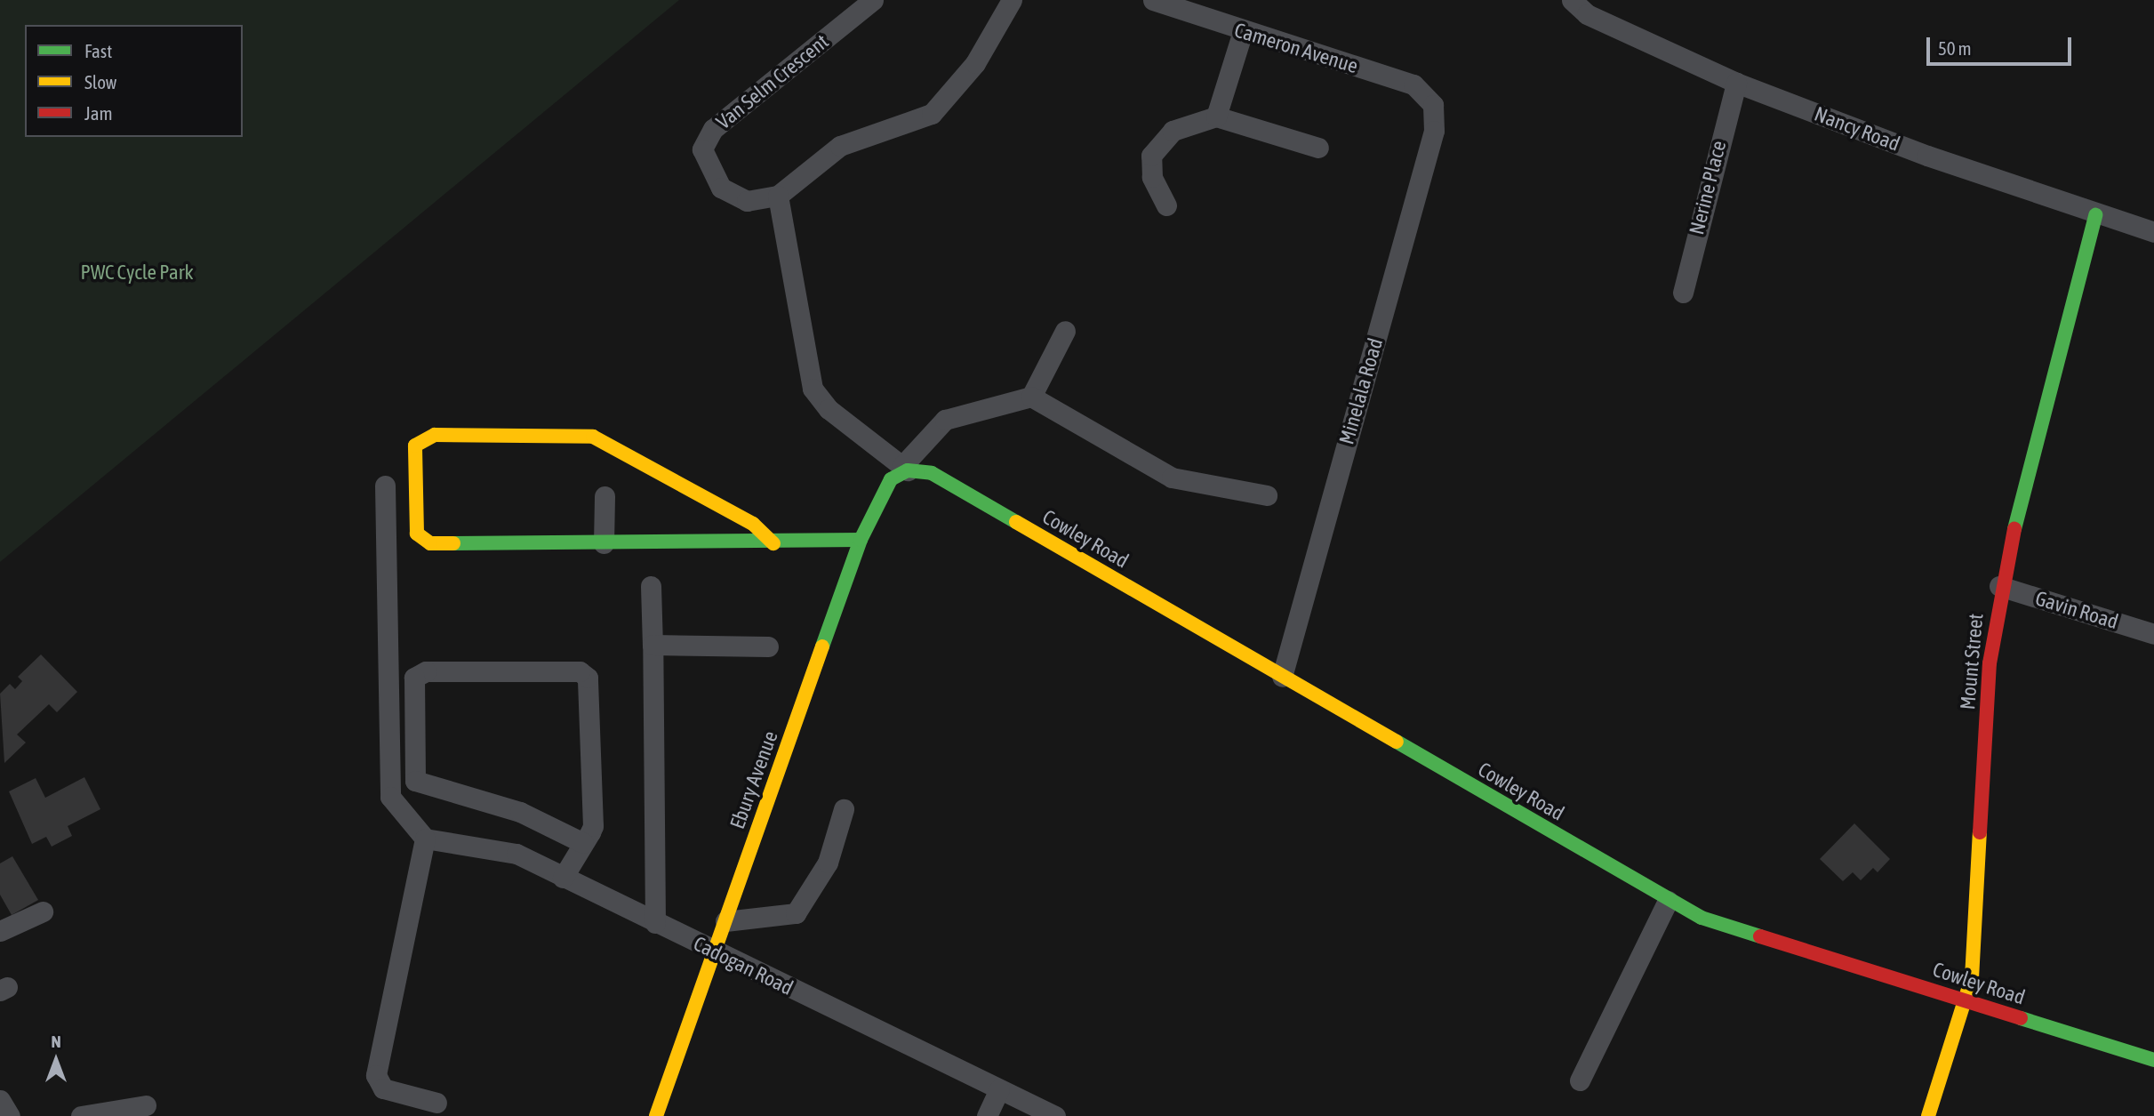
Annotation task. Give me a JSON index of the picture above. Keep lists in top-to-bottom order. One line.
{"streets":{"street":["Cameron Avenue","Van Selm Crescent","Nancy Road","Nerine Place","Minelala Road","Cowley Road","Gavin Road","Mount Street","Ebury Avenue","Cadogan Road"]},"crossings":[["Cameron Avenue","Minelala Road"],["Nancy Road","Nerine Place"],["Nancy Road","Mount Street"],["Minelala Road","Cowley Road"],["Cowley Road","Mount Street"],["Cowley Road","Ebury Avenue"],["Gavin Road","Mount Street"],["Ebury Avenue","Cadogan Road"]],"parks":["PWC Cycle Park"],"legend":["Fast","Slow","Jam"],"scale_bar":"50 m","north":"top"}
